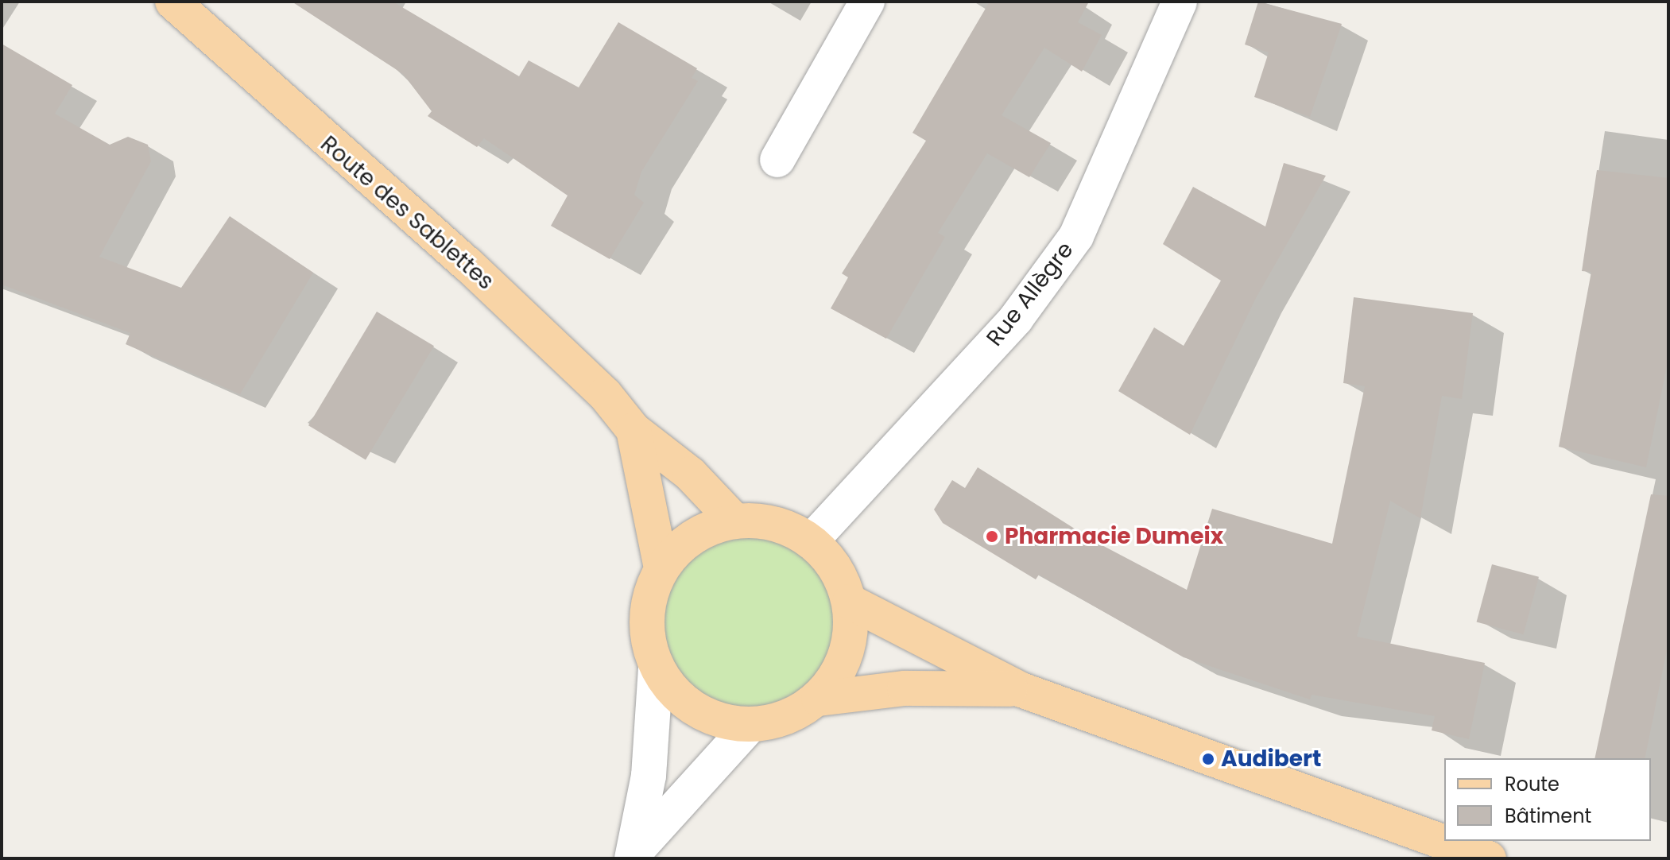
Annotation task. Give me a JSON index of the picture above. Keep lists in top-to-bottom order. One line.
{"streets":{"main road":["Route des Sablettes"],"street":["Rue Allègre"]},"crossings":[["Route des Sablettes","Rue Allègre"]],"places":["Pharmacie Dumeix","Audibert"],"legend":["Route","Bâtiment"]}
